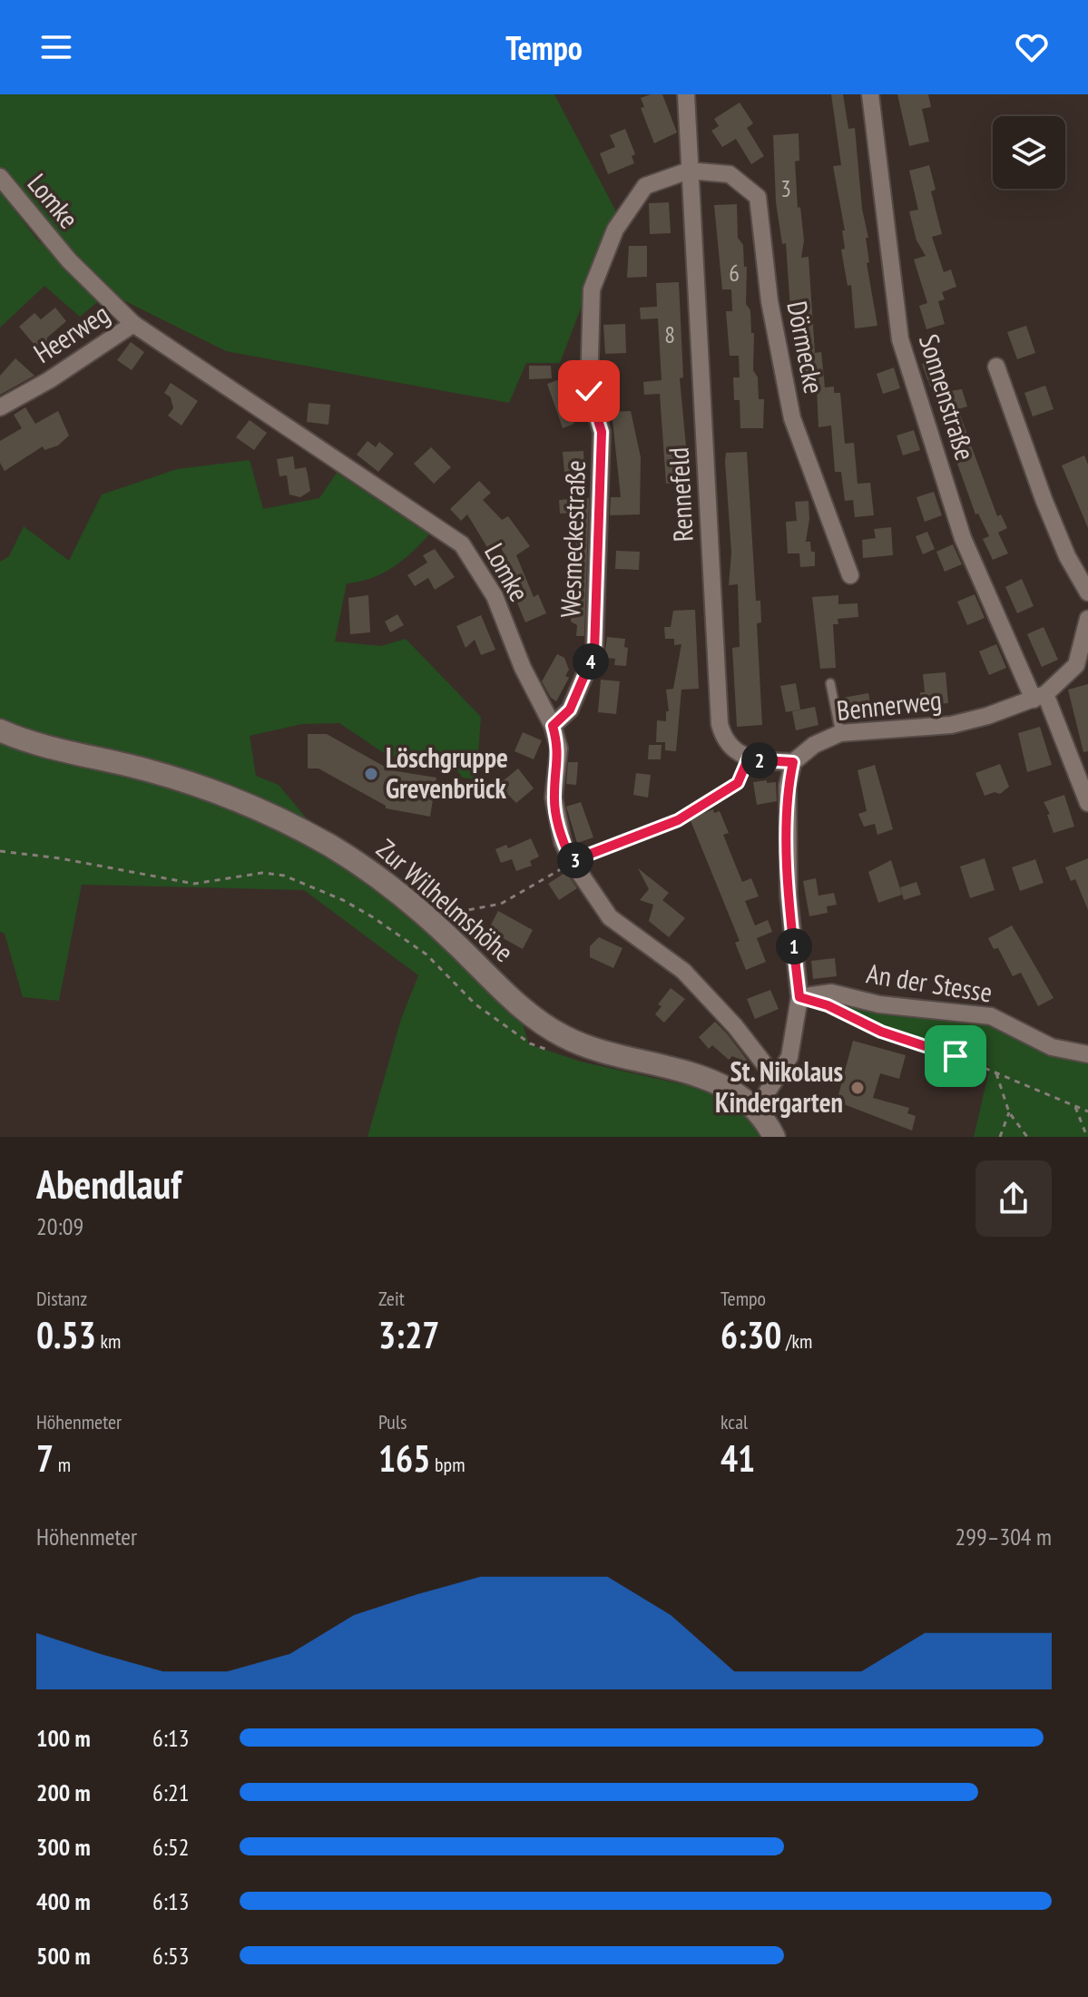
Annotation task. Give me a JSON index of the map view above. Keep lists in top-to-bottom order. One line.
{"streets":{"street":["Lomke","Heerweg","Dörmecke","Sonnenstraße","Rennefeld","Wesmeckestraße","Bennerweg","Zur Wilhelmshöhe","An der Stesse"]},"crossings":[["Lomke","Heerweg"],["Lomke","Wesmeckestraße"],["Dörmecke","Rennefeld"],["Dörmecke","Wesmeckestraße"],["Sonnenstraße","Bennerweg"],["Rennefeld","Wesmeckestraße"]],"places":["Löschgruppe Grevenbrück","St. Nikolaus Kindergarten"],"house_numbers":["3","6","8"],"page":{"header":"Tempo","pins":["4","2","3","1"],"heading":["Abendlauf","20:09"],"stats":[["Distanz","0.53 km"],["Zeit","3:27"],["Tempo","6:30 /km"],["Höhenmeter","7 m"],["Puls","165 bpm"],["kcal","41"]],"chart":["Höhenmeter","299–304 m"],"list":[{"name":"100 m","note":"6:13"},{"name":"200 m","note":"6:21"},{"name":"300 m","note":"6:52"},{"name":"400 m","note":"6:13"},{"name":"500 m","note":"6:53"}]}}
